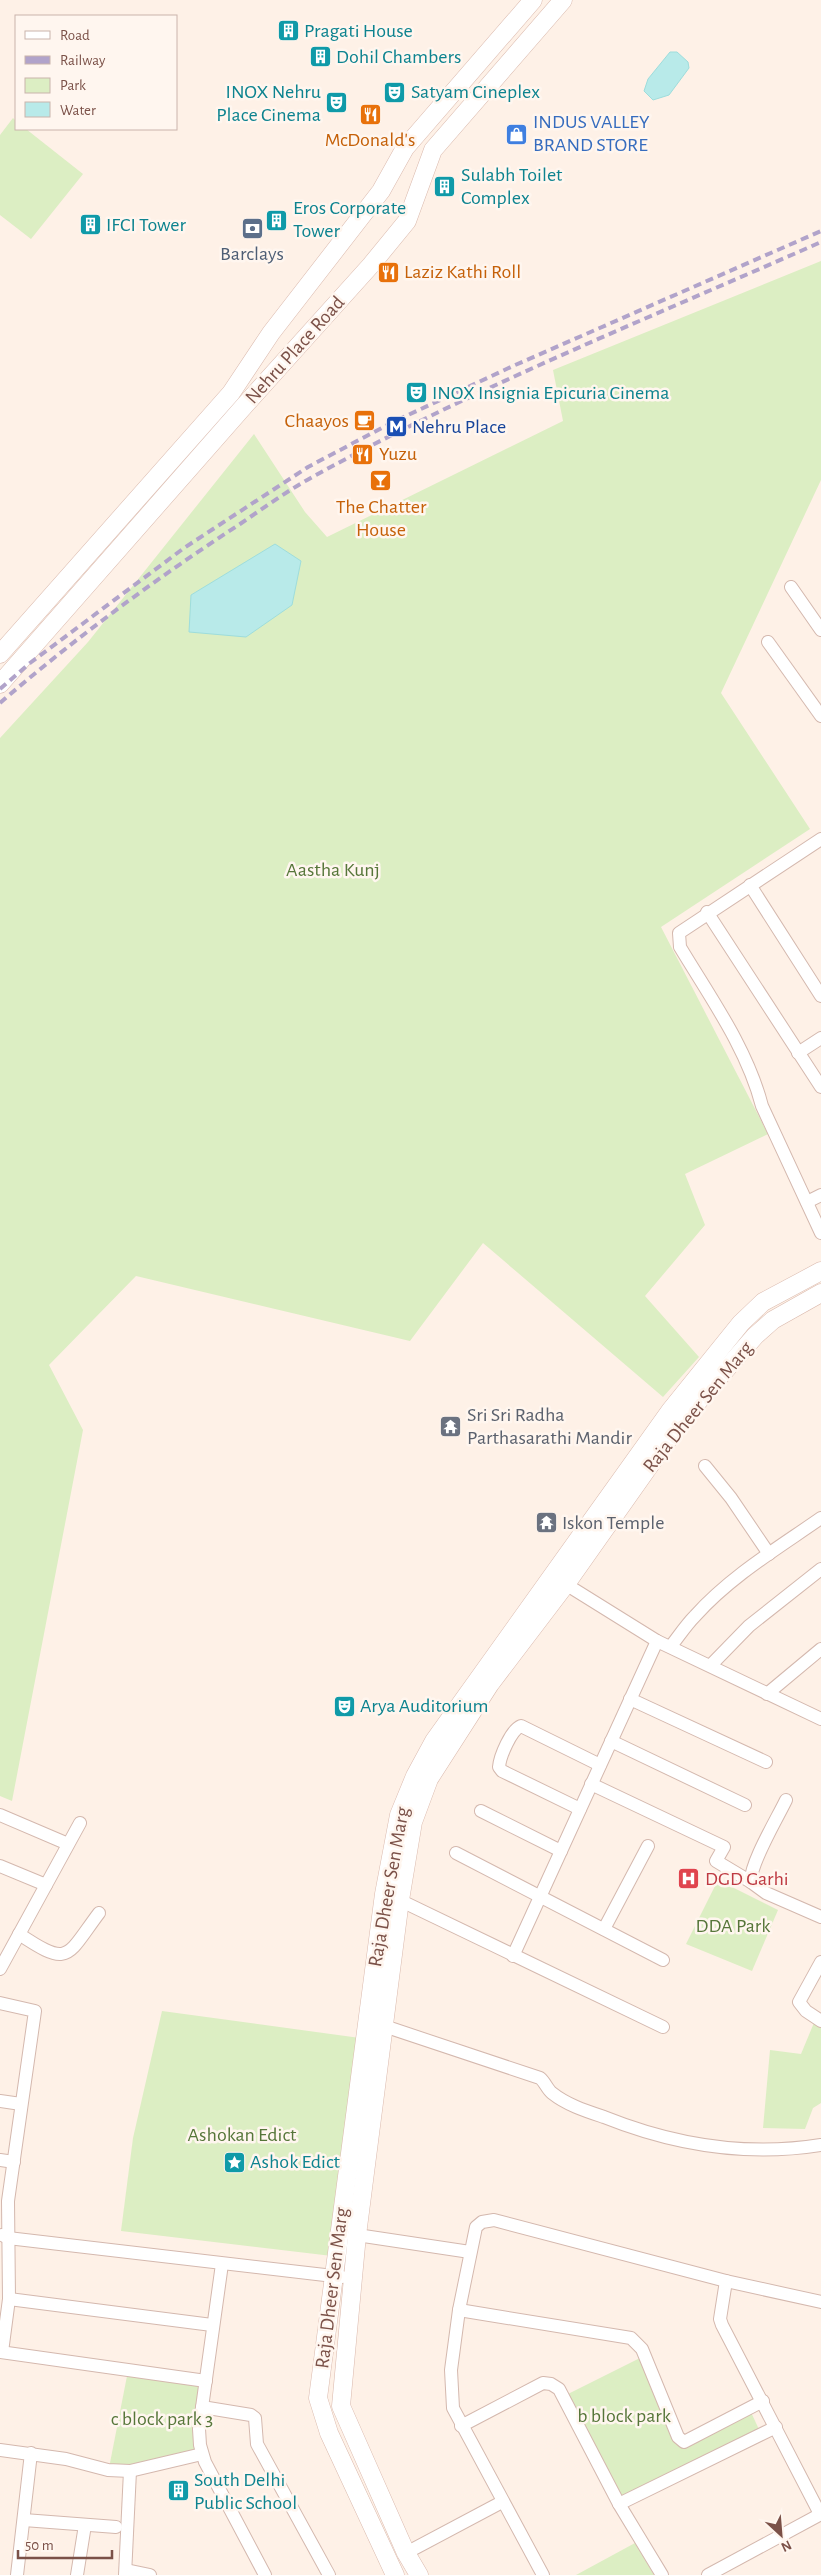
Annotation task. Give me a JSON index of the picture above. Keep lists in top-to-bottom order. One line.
{"streets":{"street":["Nehru Place Road","Raja Dheer Sen Marg"]},"parks":["Aastha Kunj","DDA Park","Ashokan Edict","b block park","c block park 3"],"places":{"building":["Pragati House","Dohil Chambers","Sulabh Toilet Complex","Eros Corporate Tower","IFCI Tower","South Delhi Public School"],"theatre":["Satyam Cineplex","INOX Nehru Place Cinema","INOX Insignia Epicuria Cinema","Arya Auditorium"],"restaurant":["McDonald's","Laziz Kathi Roll","Yuzu"],"shop":["INDUS VALLEY BRAND STORE"],"bank":["Barclays"],"cafe":["Chaayos"],"metro station":["Nehru Place"],"bar":["The Chatter House"],"temple":["Sri Sri Radha Parthasarathi Mandir","Iskon Temple"],"hospital":["DGD Garhi"],"place":["Ashok Edict"]},"legend":["Road","Railway","Park","Water"],"scale_bar":"50 m","north":"bottom right"}
